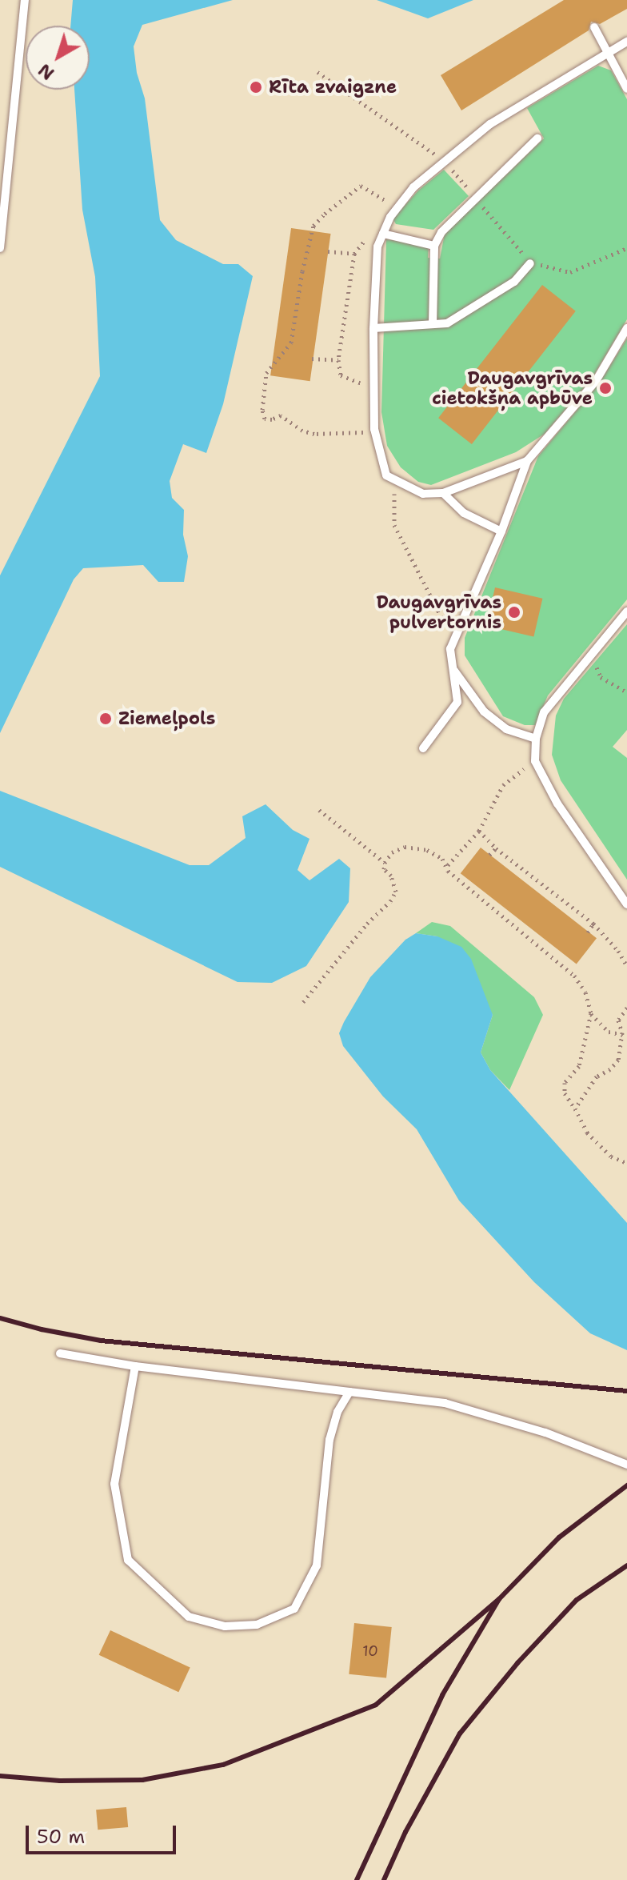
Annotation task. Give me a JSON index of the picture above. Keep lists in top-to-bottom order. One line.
{"places":["Rīta zvaigzne","Daugavgrīvas cietokšņa apbūve","Daugavgrīvas pulvertornis","Ziemeļpols"],"house_numbers":["10"],"scale_bar":"50 m","north":"bottom left"}
